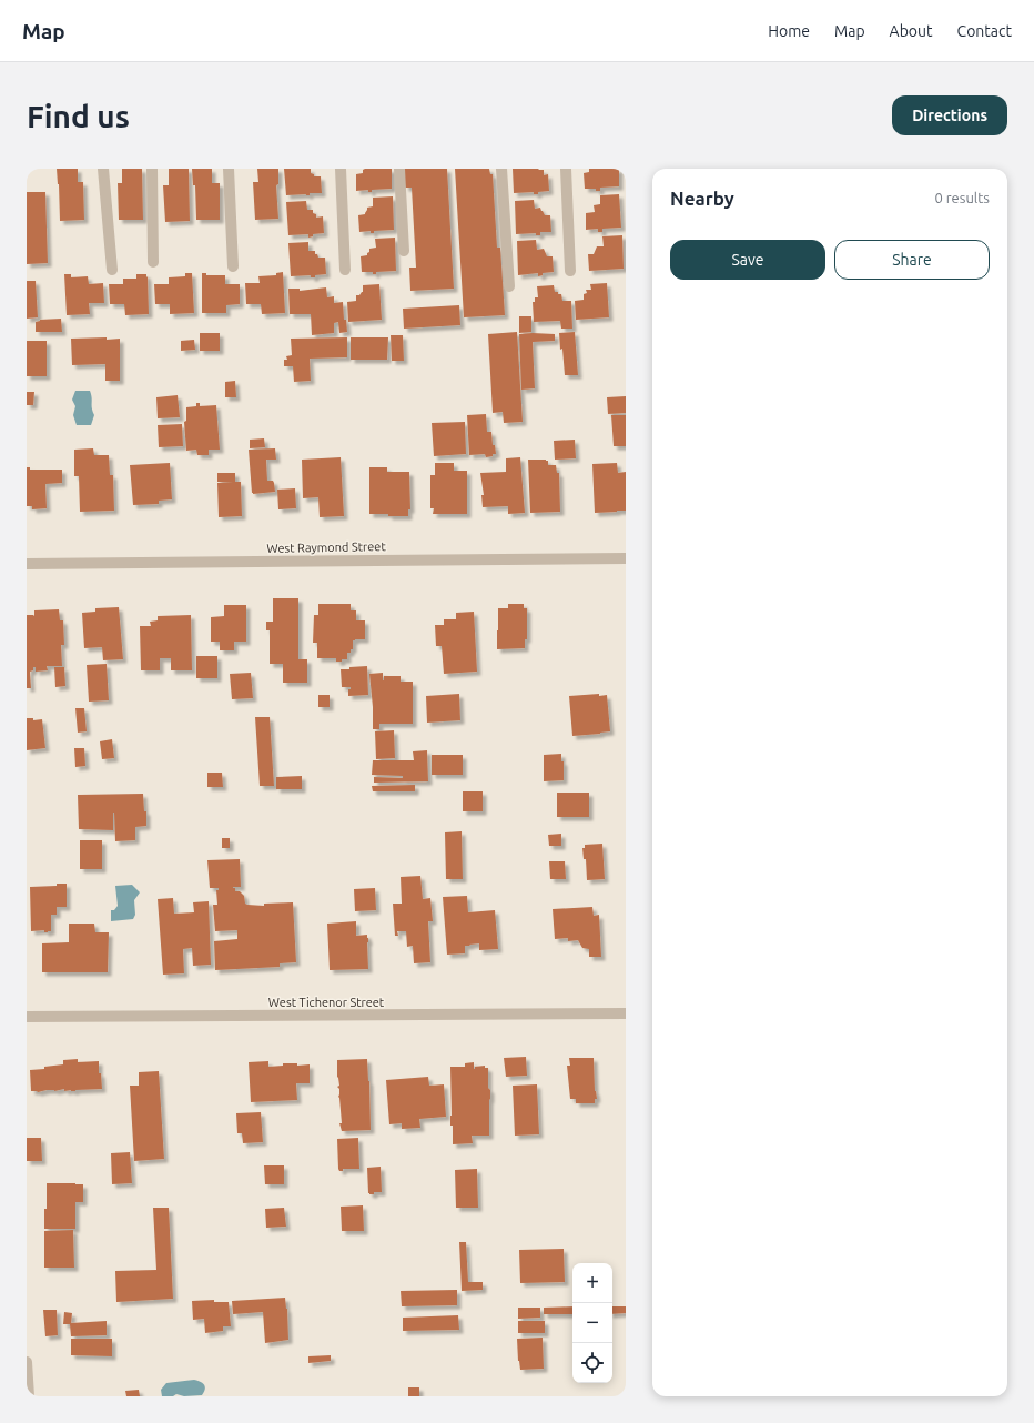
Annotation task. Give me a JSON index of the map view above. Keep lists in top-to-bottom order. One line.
{"streets":{"street":["West Raymond Street","West Tichenor Street"]},"page":{"header":"Map","nav":["Home","Map","About","Contact"],"buttons":["Directions",["Save","Share"]],"title":"Find us","heading":["Nearby","0 results"],"map_buttons":["+","−"]}}
